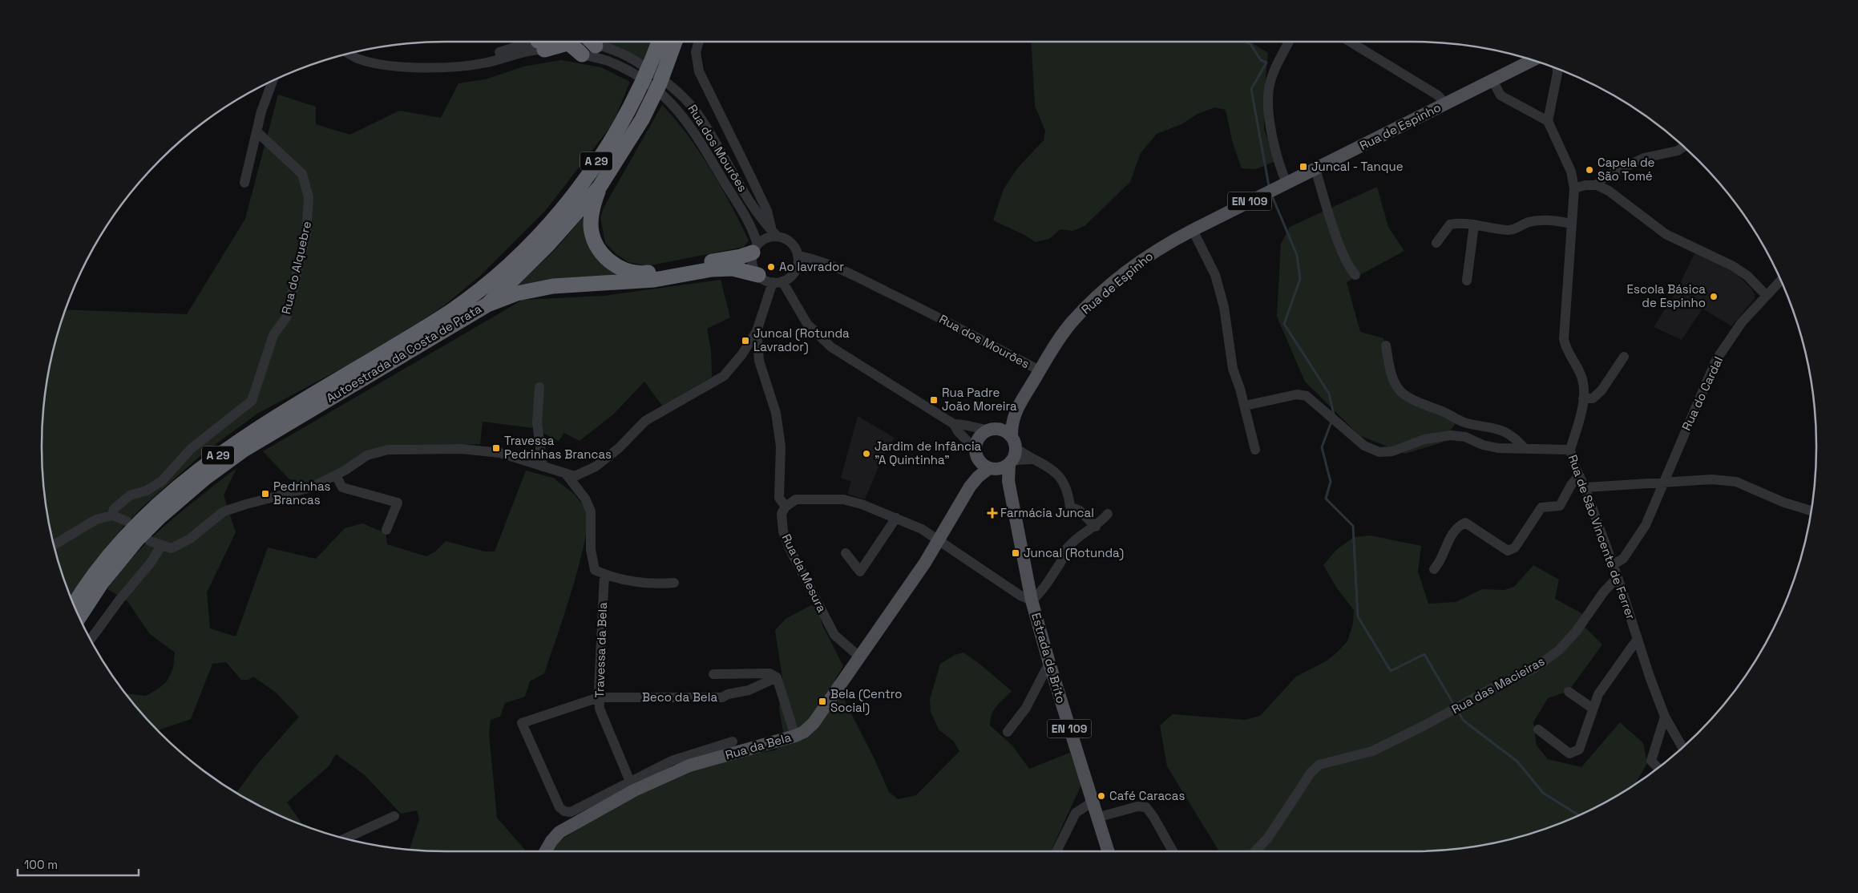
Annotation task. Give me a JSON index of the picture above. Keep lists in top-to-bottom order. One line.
{"streets":{"highway":["A 29","Autoestrada da Costa de Prata"],"main road":["Rua de Espinho","EN 109","Estrada de Brito","Rua da Bela"],"street":["Rua dos Mourões","Rua do Alquebre","Rua do Cardal","Rua de São Vincente de Ferrer","Rua da Mesura","Travessa da Bela","Rua das Macieiras","Beco da Bela"]},"crossings":[["Rua de Espinho","Rua dos Mourões"],["Rua de Espinho","EN 109"],["Rua de Espinho","Estrada de Brito"],["Rua de Espinho","Rua da Bela"],["EN 109","Estrada de Brito"],["EN 109","Rua da Bela"],["Rua do Cardal","Rua de São Vincente de Ferrer"],["Rua de São Vincente de Ferrer","Rua das Macieiras"],["Rua da Mesura","Rua da Bela"],["Travessa da Bela","Beco da Bela"],["Travessa da Bela","Rua da Bela"],["Estrada de Brito","Rua da Bela"],["Beco da Bela","Rua da Bela"]],"places":{"transit":["Juncal - Tanque","Juncal (Rotunda Lavrador)","Rua Padre João Moreira","Travessa Pedrinhas Brancas","Pedrinhas Brancas","Juncal (Rotunda)","Bela (Centro Social)"],"other":["Capela de São Tomé","Ao lavrador","Escola Básica de Espinho","Jardim de Infância \"A Quintinha\"","Café Caracas"],"health":["Farmácia Juncal"]},"scale_bar":"100 m"}
